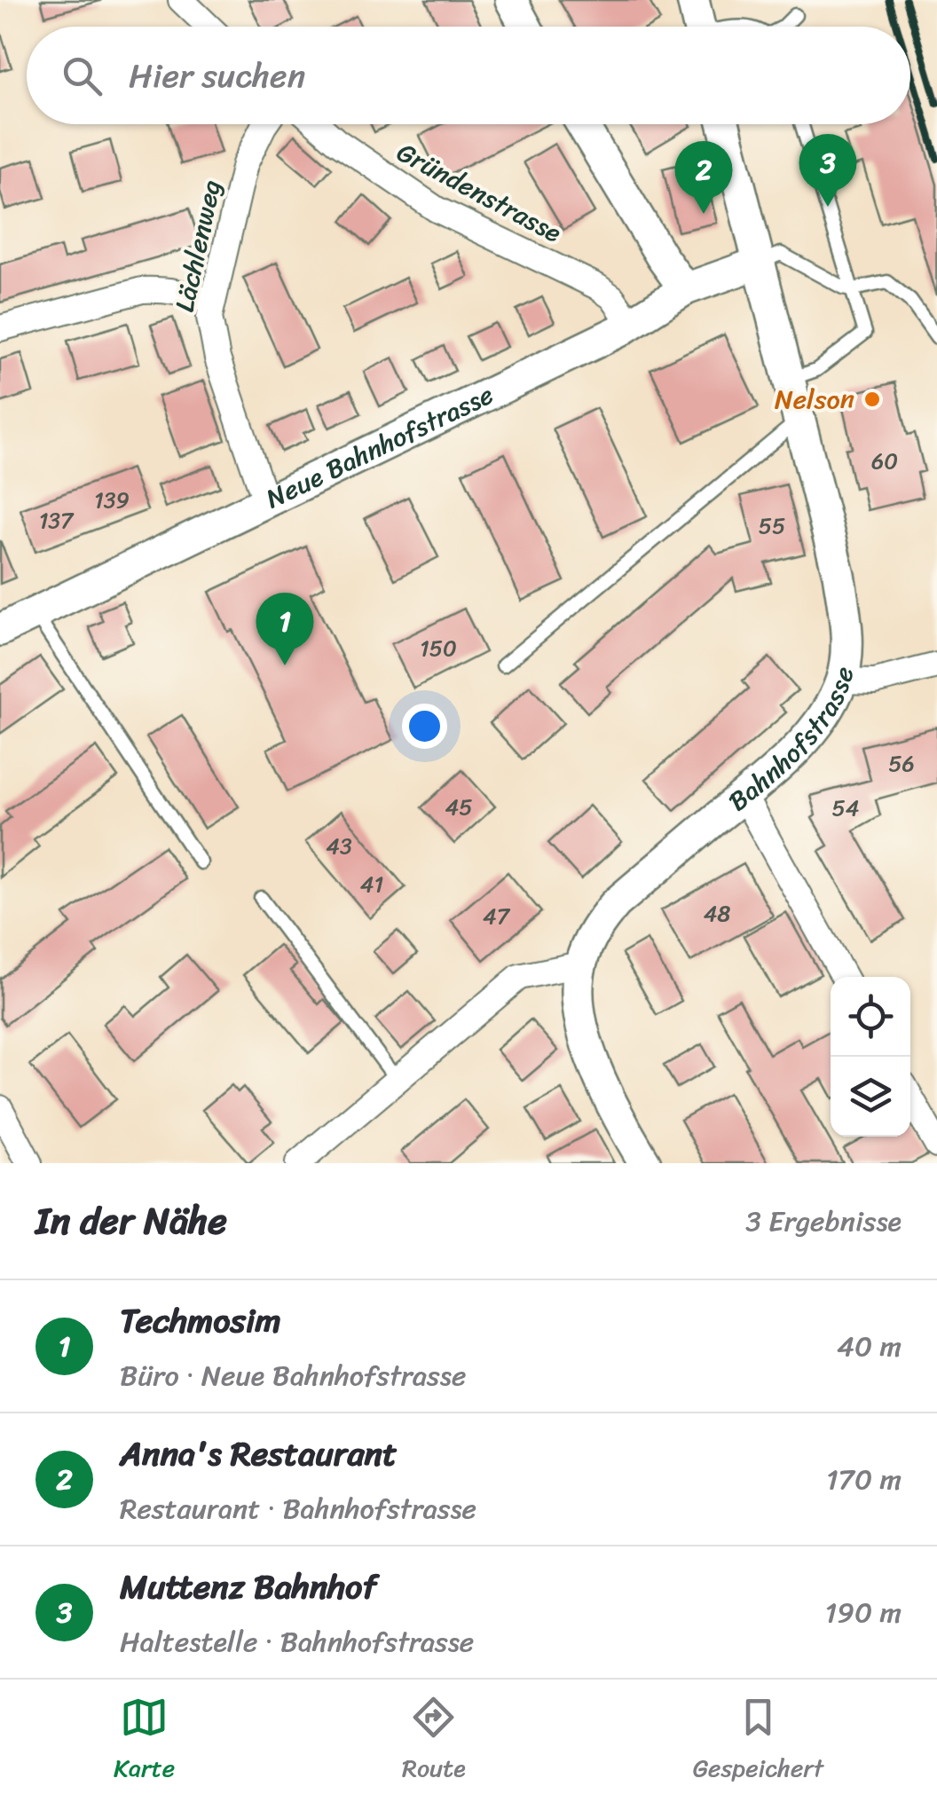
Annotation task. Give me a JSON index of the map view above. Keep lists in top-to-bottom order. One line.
{"streets":{"street":["Gründenstrasse","Lächlenweg","Neue Bahnhofstrasse","Bahnhofstrasse"]},"crossings":[["Gründenstrasse","Neue Bahnhofstrasse"],["Lächlenweg","Neue Bahnhofstrasse"],["Neue Bahnhofstrasse","Bahnhofstrasse"]],"places":["Nelson"],"house_numbers":["60","139","137","55","150","56","45","54","43","41","48","47"],"page":{"search":"Hier suchen","pins":["3","2","1"],"heading":["In der Nähe","3 Ergebnisse"],"list":[{"mark":"1","name":"Techmosim","note":"Büro · Neue Bahnhofstrasse","value":"40 m"},{"mark":"2","name":"Anna's Restaurant","note":"Restaurant · Bahnhofstrasse","value":"170 m"},{"mark":"3","name":"Muttenz Bahnhof","note":"Haltestelle · Bahnhofstrasse","value":"190 m"}],"nav":["Karte","Route","Gespeichert"]}}
